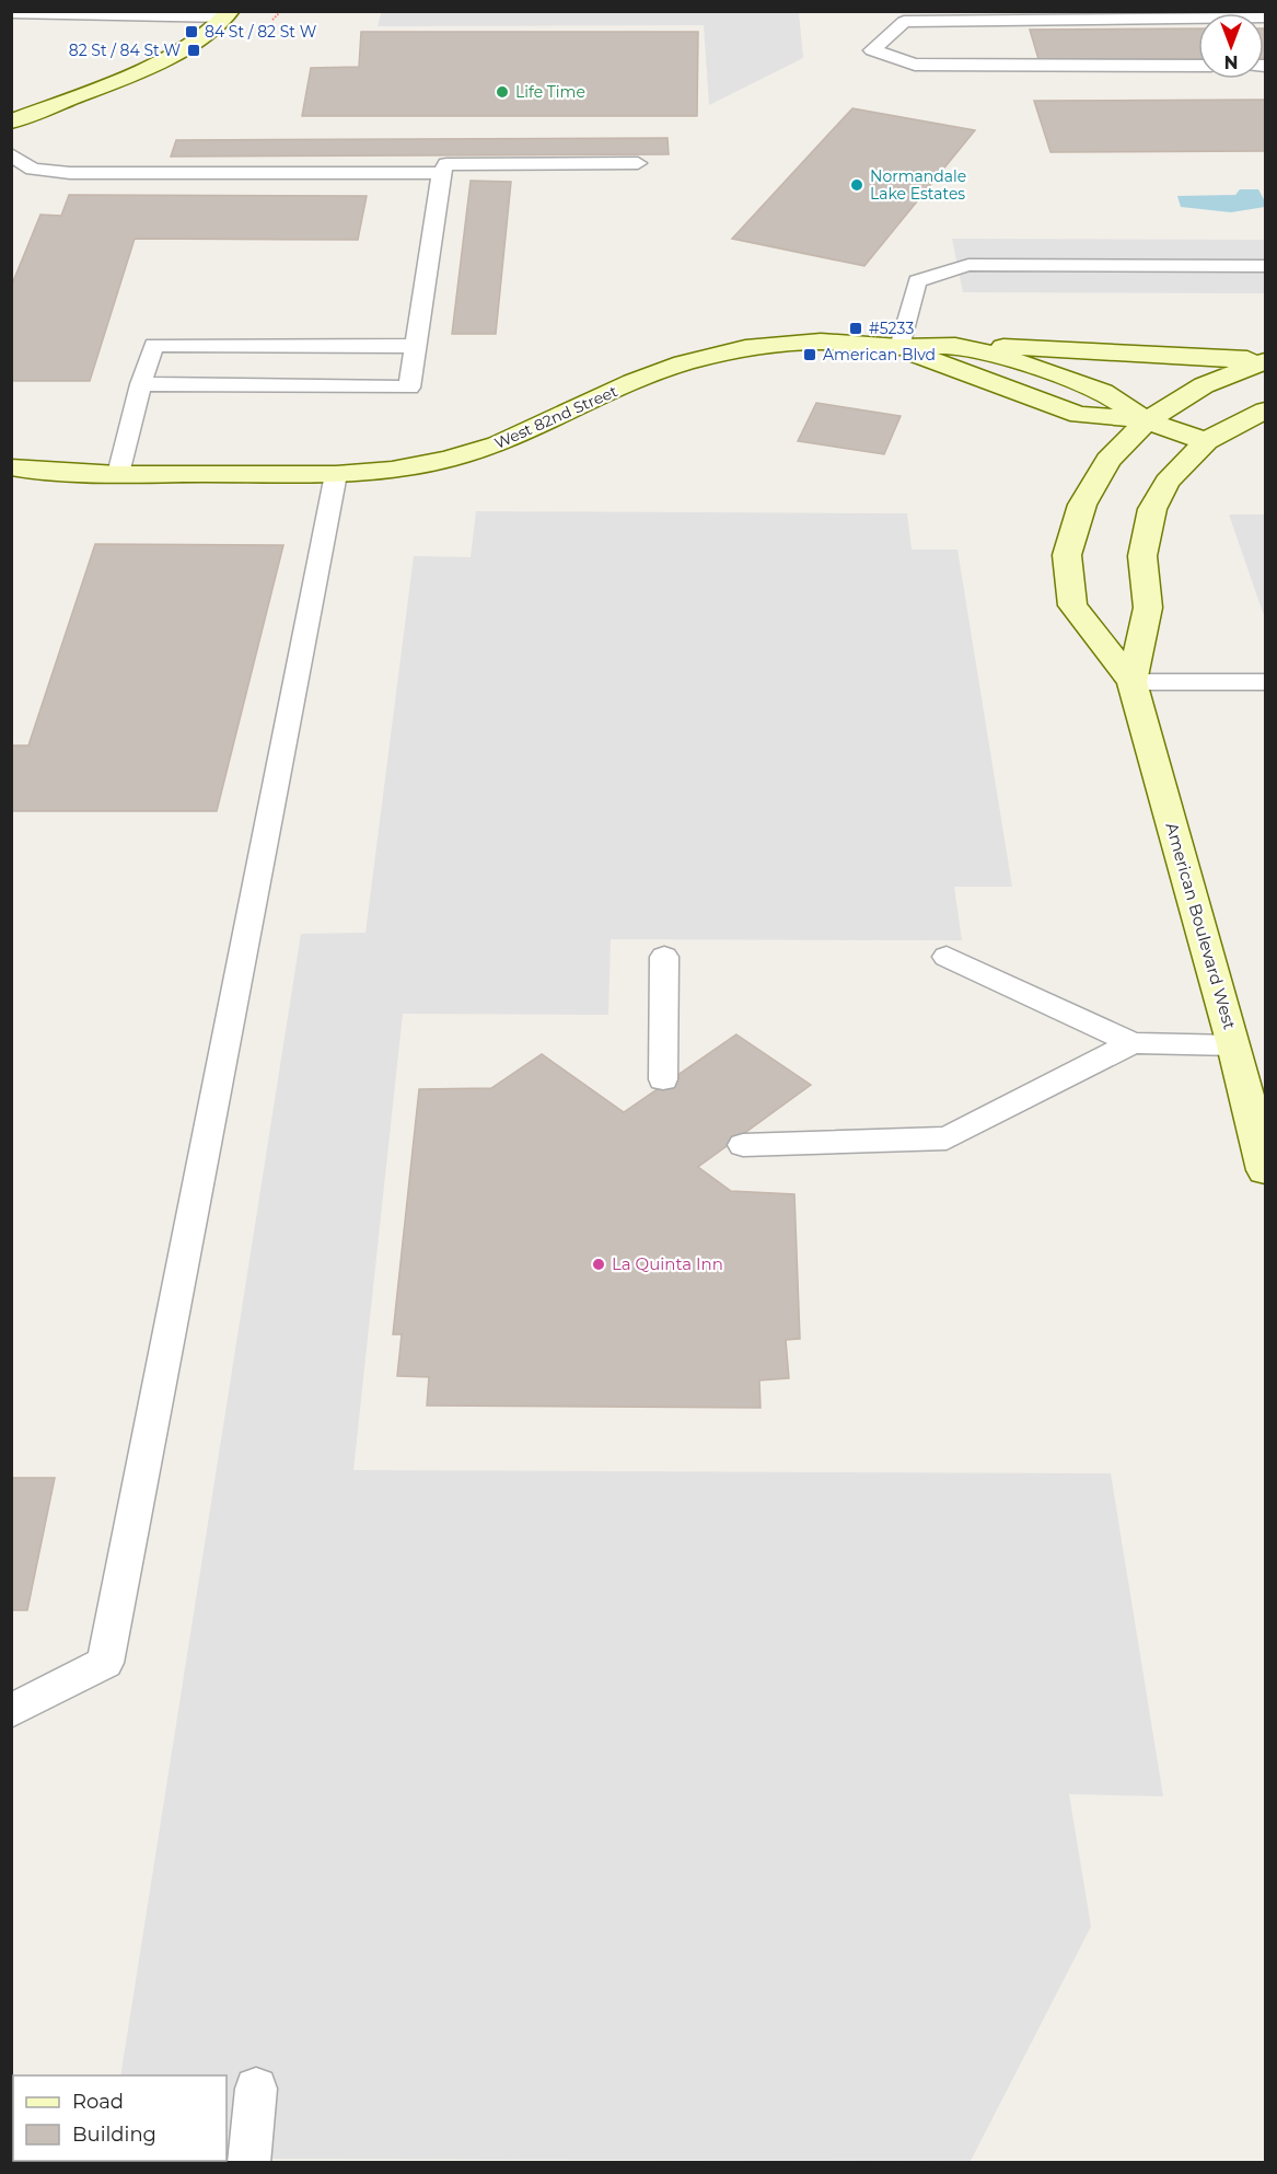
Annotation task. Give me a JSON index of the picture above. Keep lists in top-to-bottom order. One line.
{"streets":{"street":["West 82nd Street","American Boulevard West"]},"crossings":[["West 82nd Street","American Boulevard West"]],"places":{"transit":["84 St / 82 St W","82 St / 84 St W","#5233","American Blvd"],"other":["Life Time","Normandale Lake Estates","La Quinta Inn"]},"legend":["Road","Building"],"north":"bottom"}
